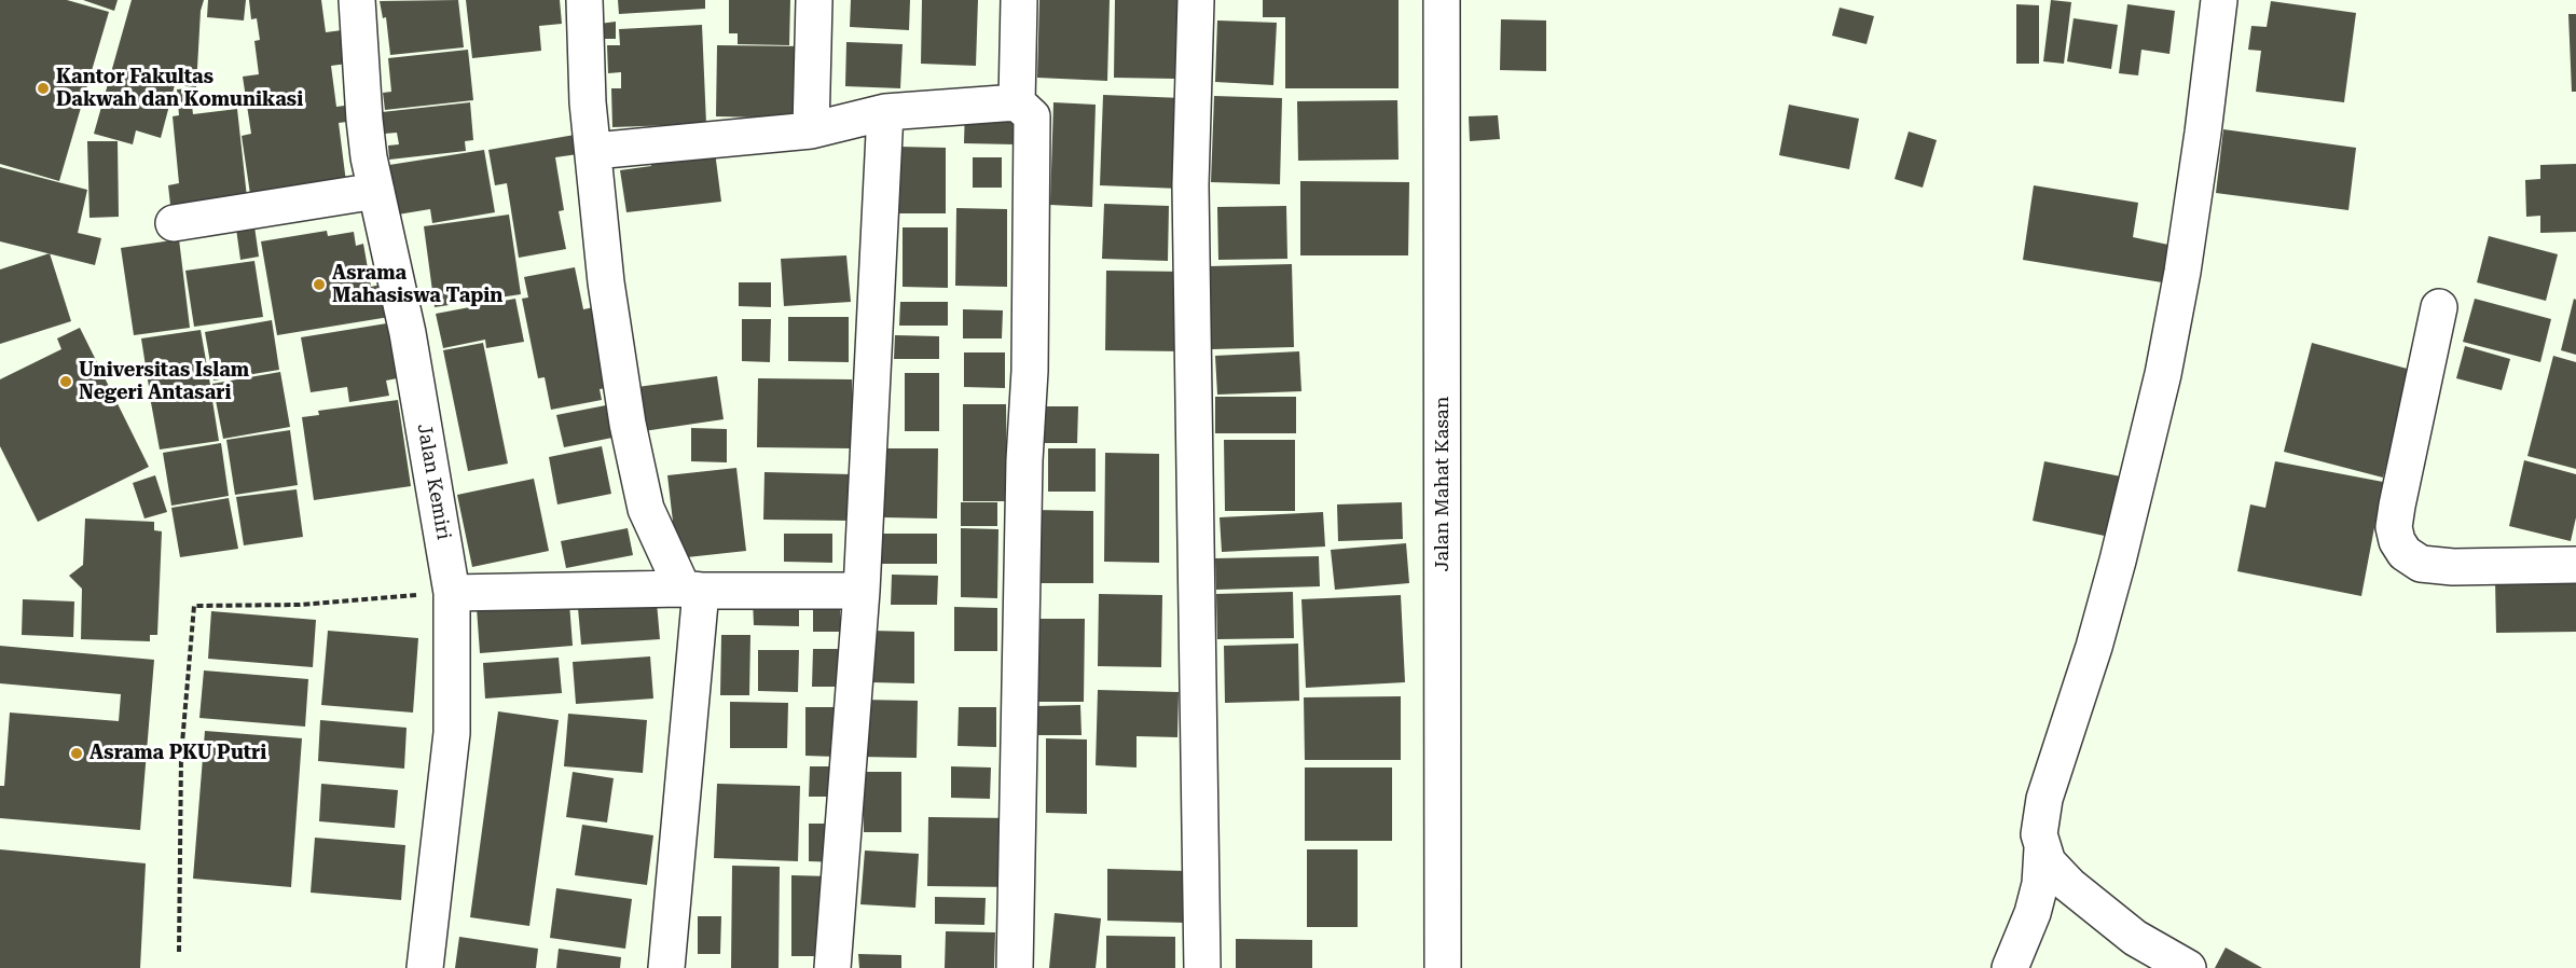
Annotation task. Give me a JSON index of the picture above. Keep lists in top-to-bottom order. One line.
{"streets":{"street":["Jalan Kemiri","Jalan Mahat Kasan"]},"places":["Kantor Fakultas Dakwah dan Komunikasi","Asrama Mahasiswa Tapin","Universitas Islam Negeri Antasari","Asrama PKU Putri"]}
